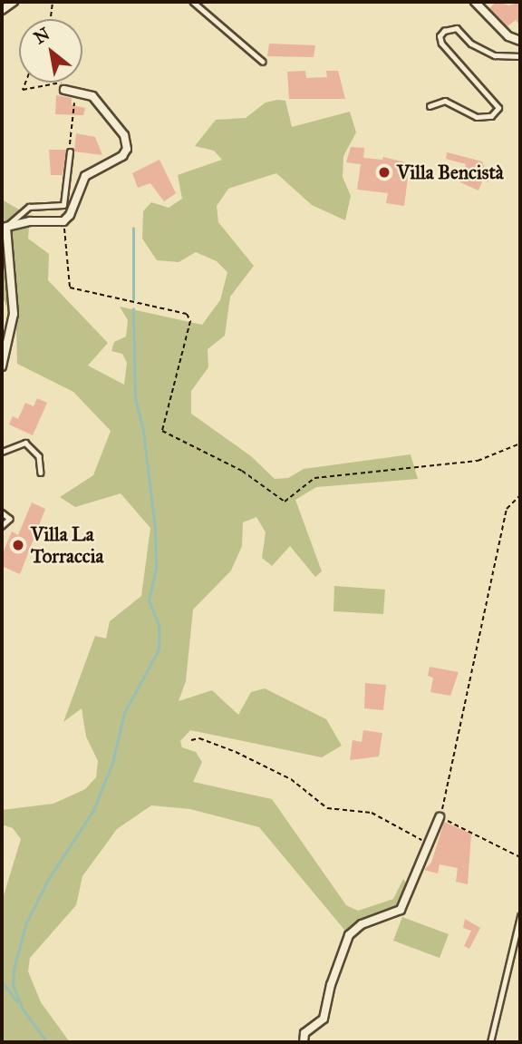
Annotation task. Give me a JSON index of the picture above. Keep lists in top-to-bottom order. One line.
{"places":["Villa Bencistà","Villa La Torraccia"],"north":"top left"}
